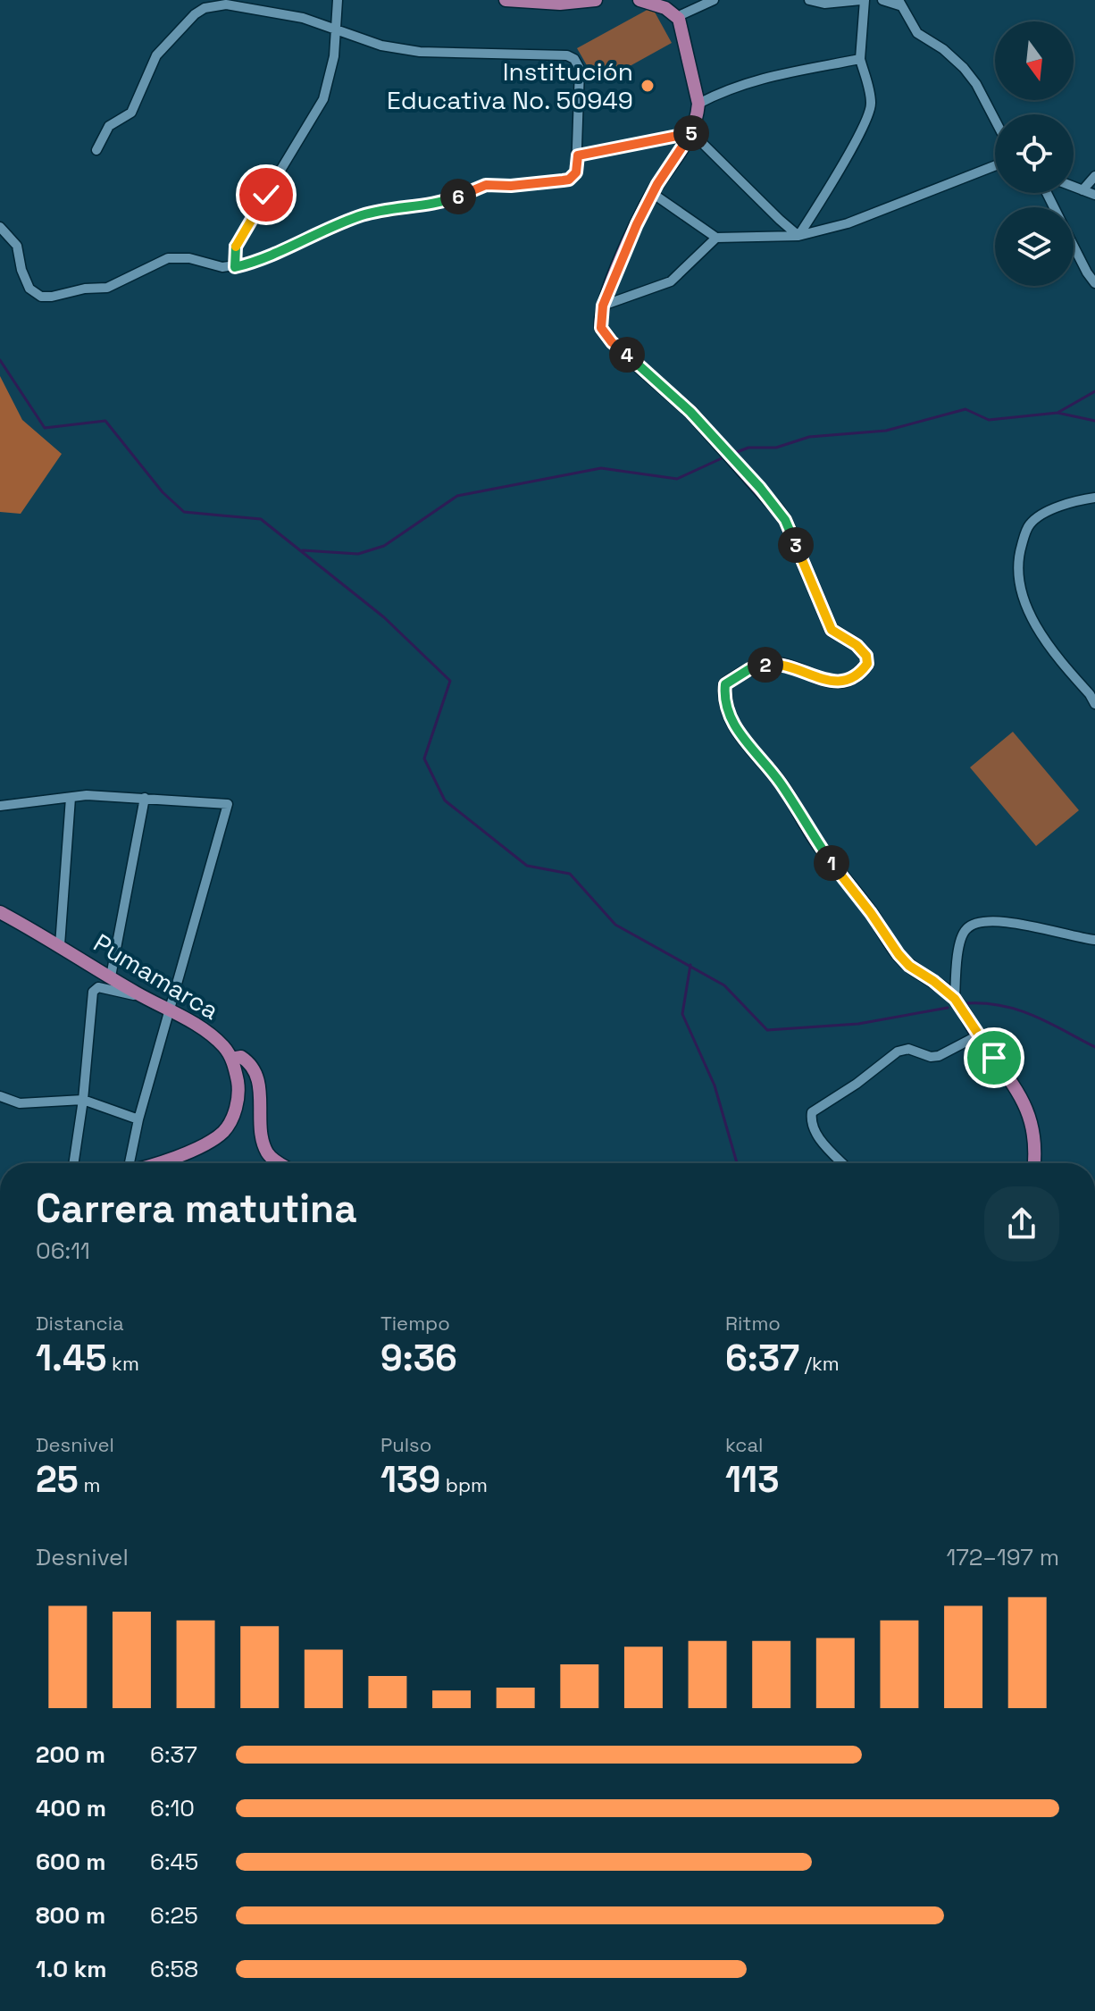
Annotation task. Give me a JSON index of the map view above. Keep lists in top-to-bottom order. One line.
{"streets":{"main road":["Pumamarca"]},"places":["Institución Educativa No. 50949"],"north":"bottom","page":{"pins":["5","6","4","3","2","1"],"heading":["Carrera matutina","06:11"],"stats":[["Distancia","1.45 km"],["Tiempo","9:36"],["Ritmo","6:37 /km"],["Desnivel","25 m"],["Pulso","139 bpm"],["kcal","113"]],"chart":["Desnivel","172–197 m"],"list":[{"name":"200 m","note":"6:37"},{"name":"400 m","note":"6:10"},{"name":"600 m","note":"6:45"},{"name":"800 m","note":"6:25"},{"name":"1.0 km","note":"6:58"}]}}
